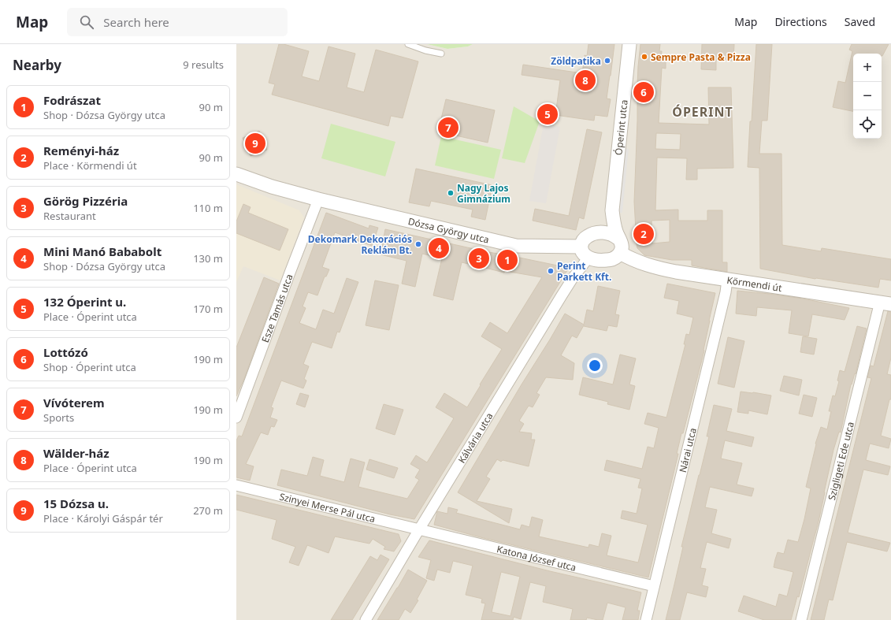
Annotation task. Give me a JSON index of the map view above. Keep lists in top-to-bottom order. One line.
{"streets":{"street":["Óperint utca","Dózsa György utca","Körmendi út","Esze Tamás utca","Kálvária utca","Nárai utca","Szigligeti Ede utca","Szinyei Merse Pál utca","Katona József utca"]},"crossings":[["Óperint utca","Dózsa György utca"],["Óperint utca","Körmendi út"],["Óperint utca","Kálvária utca"],["Dózsa György utca","Körmendi út"],["Dózsa György utca","Esze Tamás utca"],["Dózsa György utca","Kálvária utca"],["Körmendi út","Kálvária utca"],["Körmendi út","Nárai utca"],["Körmendi út","Szigligeti Ede utca"],["Kálvária utca","Szinyei Merse Pál utca"],["Kálvária utca","Katona József utca"],["Nárai utca","Katona József utca"],["Szinyei Merse Pál utca","Katona József utca"]],"districts":["ÓPERINT"],"places":["Sempre Pasta & Pizza","Zöldpatika","Nagy Lajos Gimnázium","Dekomark Dekorációs Reklám Bt.","Perint Parkett Kft."],"page":{"header":"Map","search":"Search here","nav":["Map","Directions","Saved"],"heading":["Nearby","9 results"],"map_buttons":["+","−"],"pins":["8","6","5","7","9","2","4","3","1"],"list":[{"mark":"1","name":"Fodrászat","note":"Shop · Dózsa György utca","value":"90 m"},{"mark":"2","name":"Reményi-ház","note":"Place · Körmendi út","value":"90 m"},{"mark":"3","name":"Görög Pizzéria","note":"Restaurant","value":"110 m"},{"mark":"4","name":"Mini Manó Bababolt","note":"Shop · Dózsa György utca","value":"130 m"},{"mark":"5","name":"132 Óperint u.","note":"Place · Óperint utca","value":"170 m"},{"mark":"6","name":"Lottózó","note":"Shop · Óperint utca","value":"190 m"},{"mark":"7","name":"Vívóterem","note":"Sports","value":"190 m"},{"mark":"8","name":"Wälder-ház","note":"Place · Óperint utca","value":"190 m"},{"mark":"9","name":"15 Dózsa u.","note":"Place · Károlyi Gáspár tér","value":"270 m"}]}}
